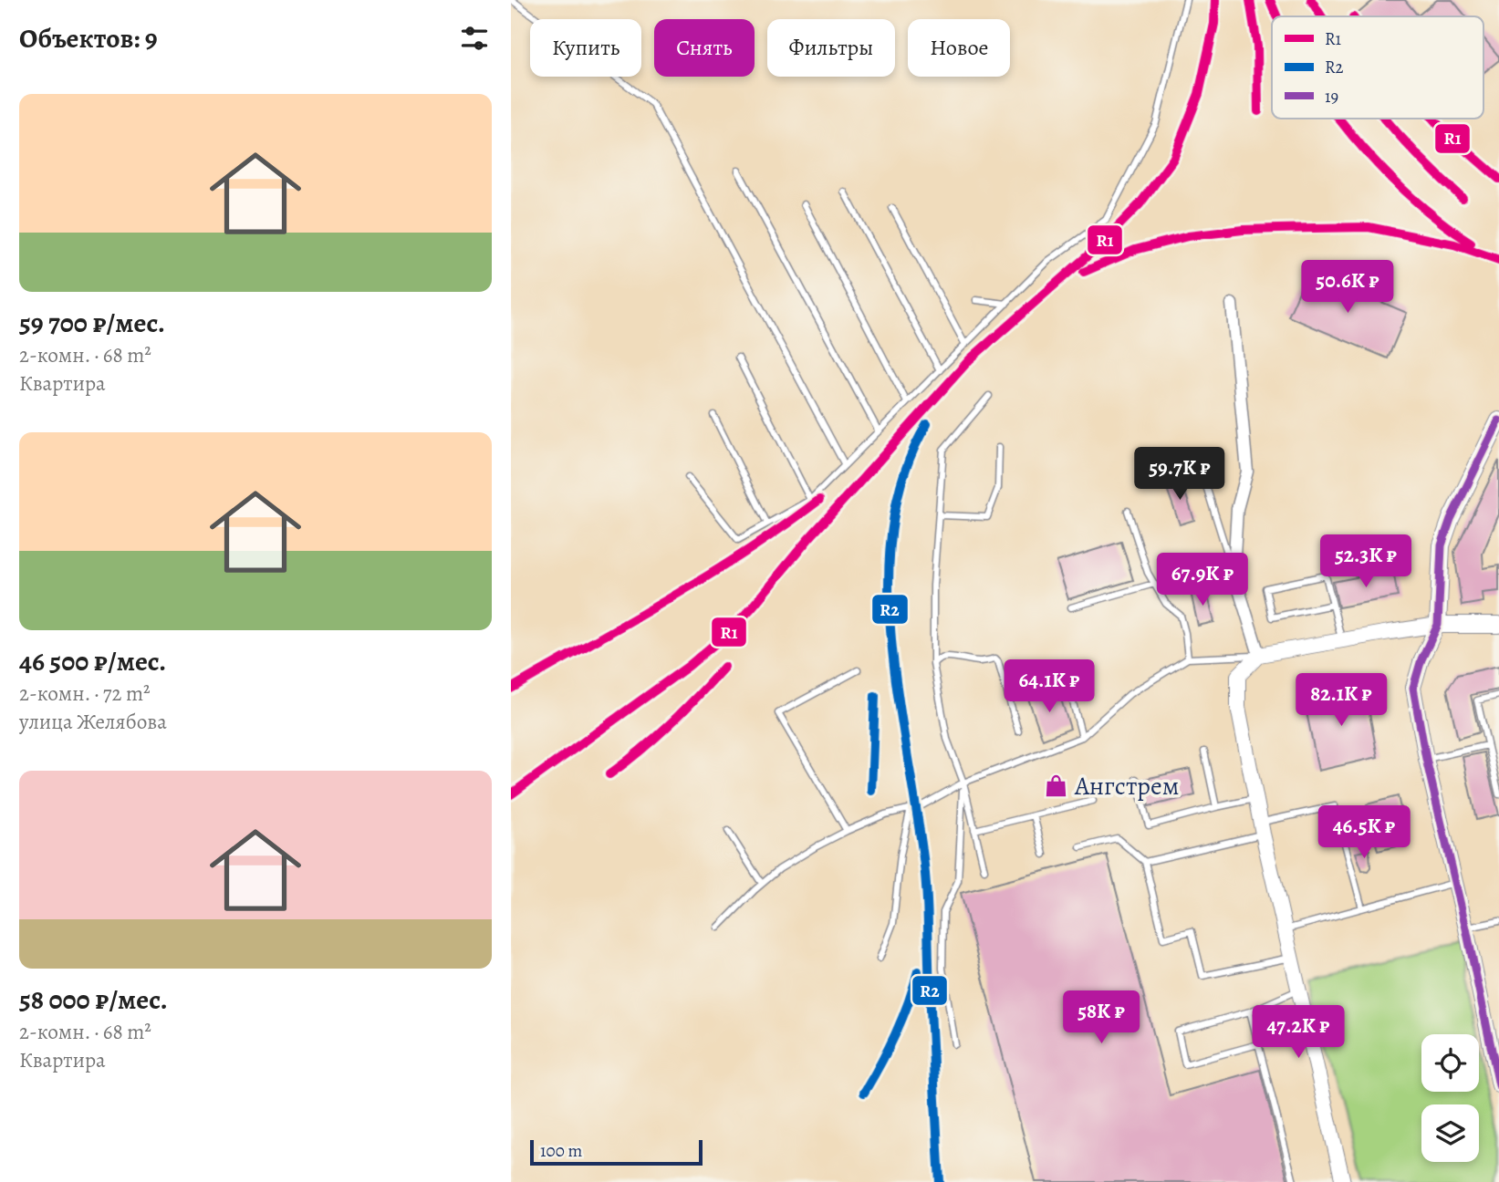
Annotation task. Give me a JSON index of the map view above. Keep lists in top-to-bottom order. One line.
{"places":{"shop":["Ангстрем"]},"lines":["transit line R1","transit line 19","transit line R2"],"legend":["R1","R2","19"],"scale_bar":"100 m","page":{"heading":"Объектов: 9","chip":["Купить","Снять","Фильтры","Новое"],"list":[{"name":"59 700 ₽/мес.","note":"2-комн. · 68 m² · Квартира"},{"name":"46 500 ₽/мес.","note":"2-комн. · 72 m² · улица Желябова"},{"name":"58 000 ₽/мес.","note":"2-комн. · 68 m² · Квартира"}],"price":["50.6K ₽","59.7K ₽","52.3K ₽","67.9K ₽","64.1K ₽","82.1K ₽","46.5K ₽","58K ₽","47.2K ₽"],"scale":"100 m"}}
